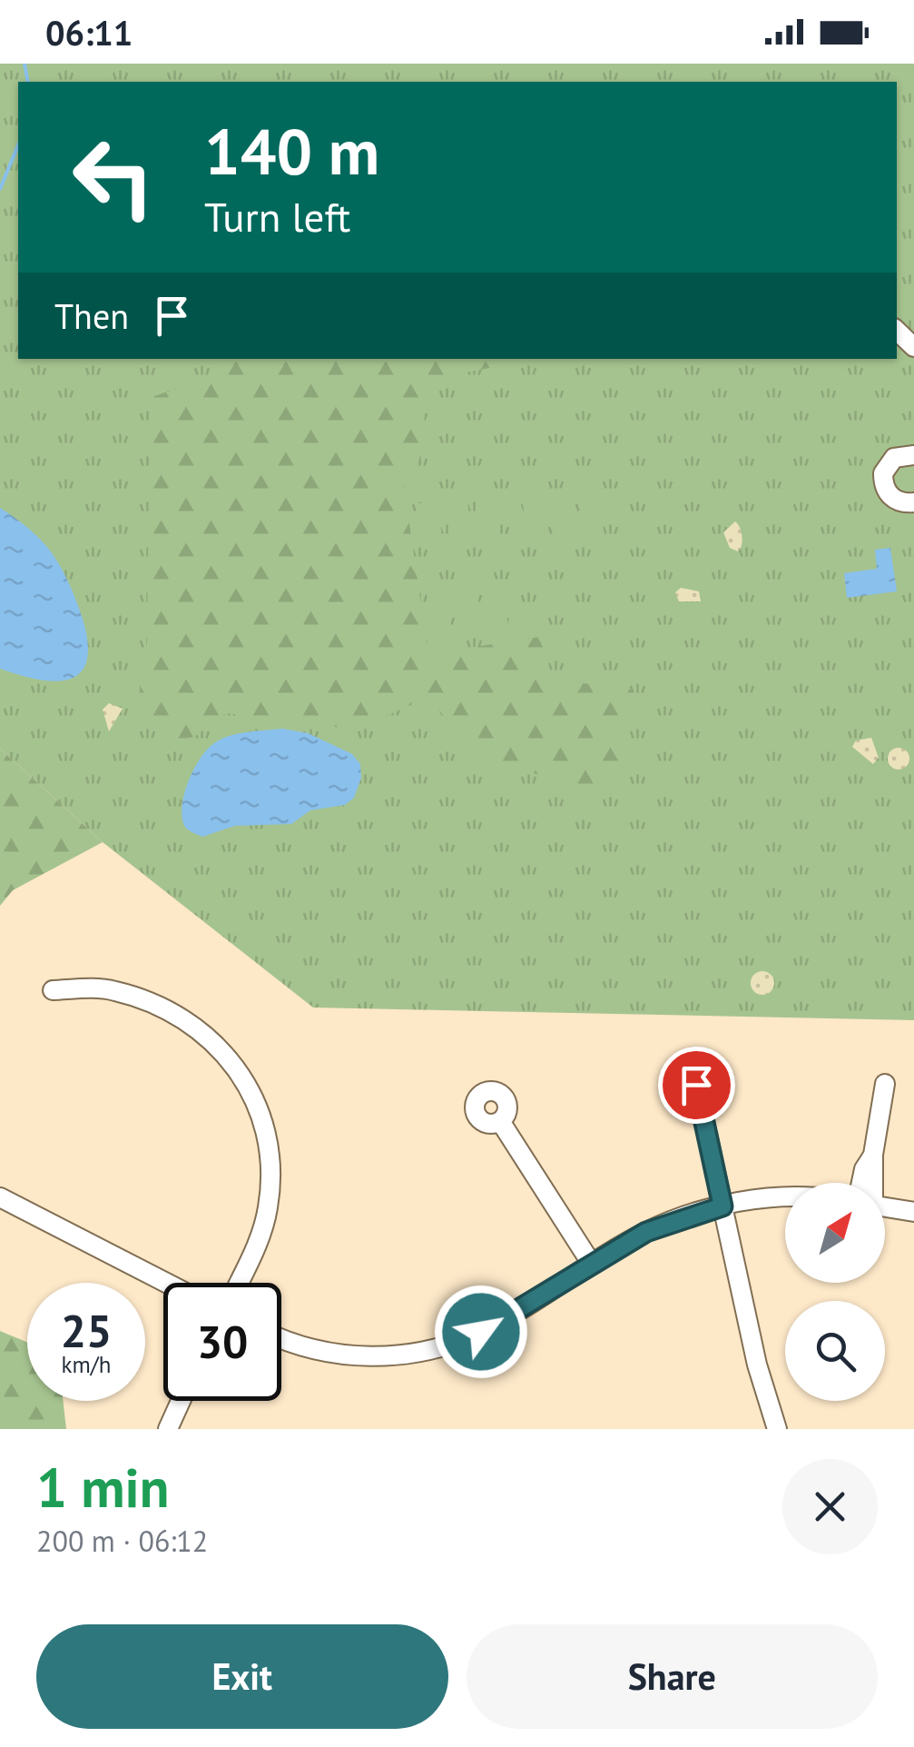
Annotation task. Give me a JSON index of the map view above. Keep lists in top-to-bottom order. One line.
{"north":"top right","page":{"status":"06:11","turn":["140 m","Turn left"],"then":"Then","speed":"25 km/h","limit":"30","heading":["1 min","200 m · 06:12"],"buttons":["Exit","Share"]}}
